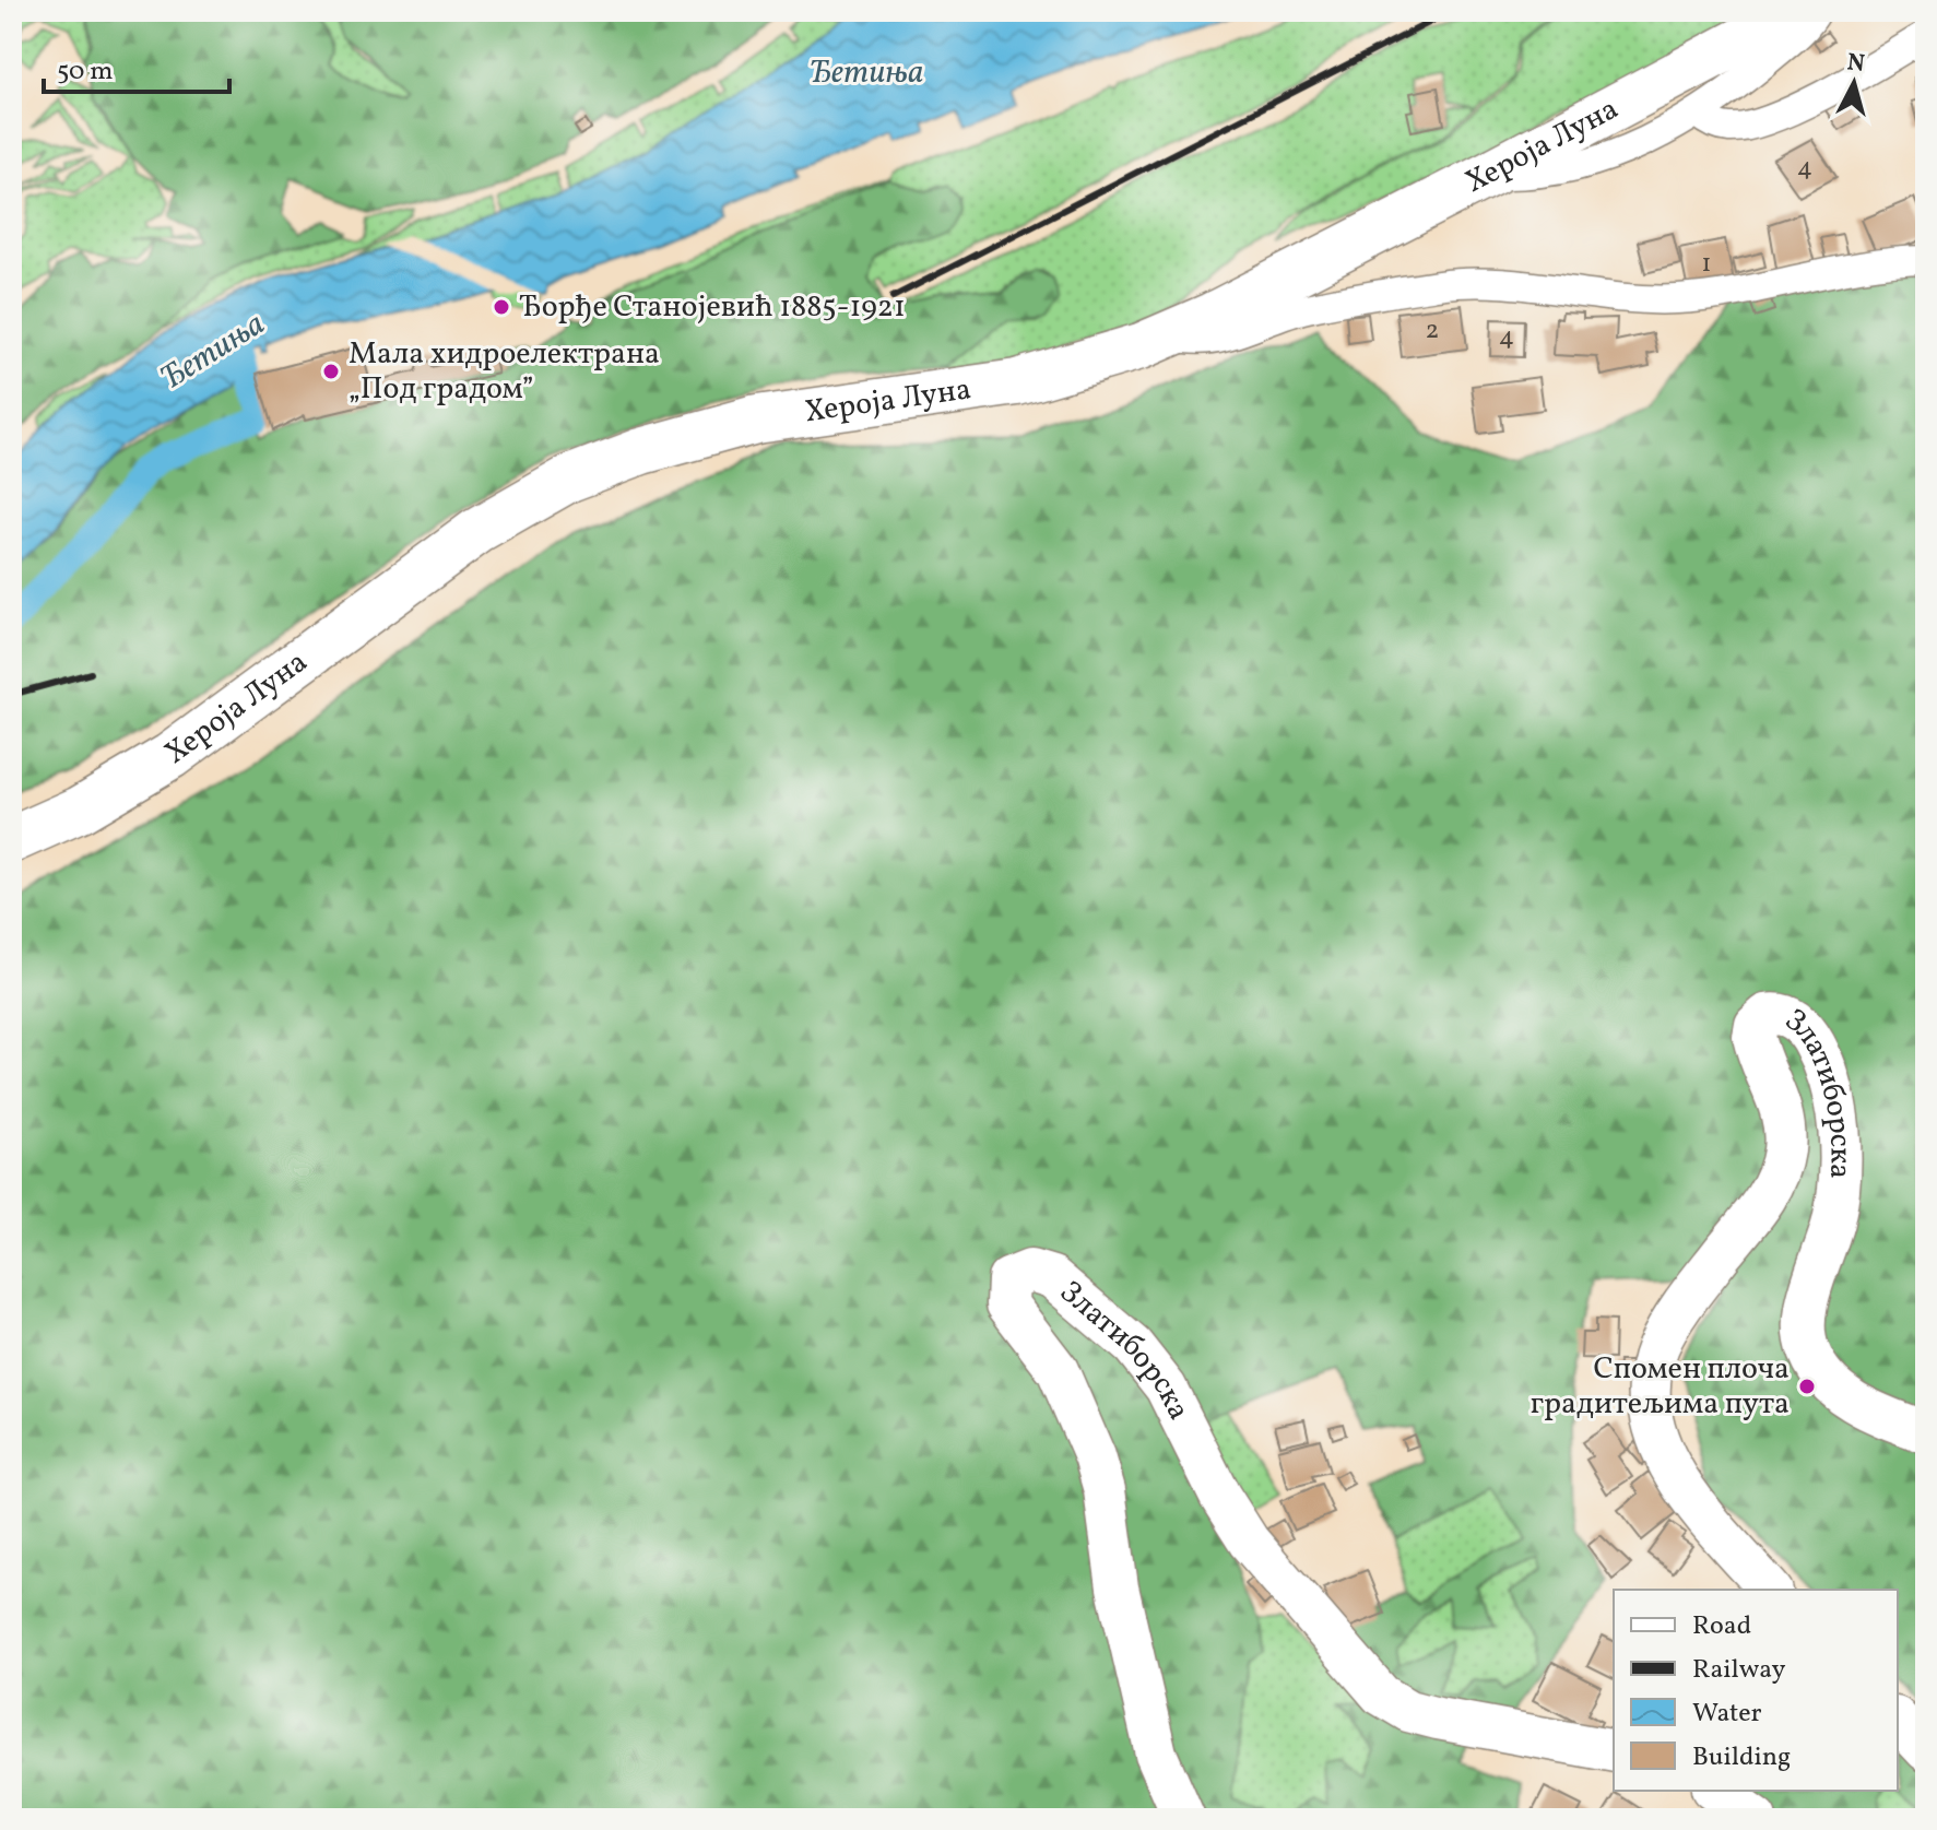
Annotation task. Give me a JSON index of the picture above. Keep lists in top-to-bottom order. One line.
{"streets":{"main road":["Хероја Луна"],"street":["Златиборска"]},"water":["Ђетиња"],"places":["Ђорђе Станојевић 1885-1921","Мала хидроелектрана „Под градом”","Спомен плоча градитељима пута"],"house_numbers":["4","1","2","4"],"legend":["Road","Railway","Water","Building"],"scale_bar":"50 m","north":"top"}
